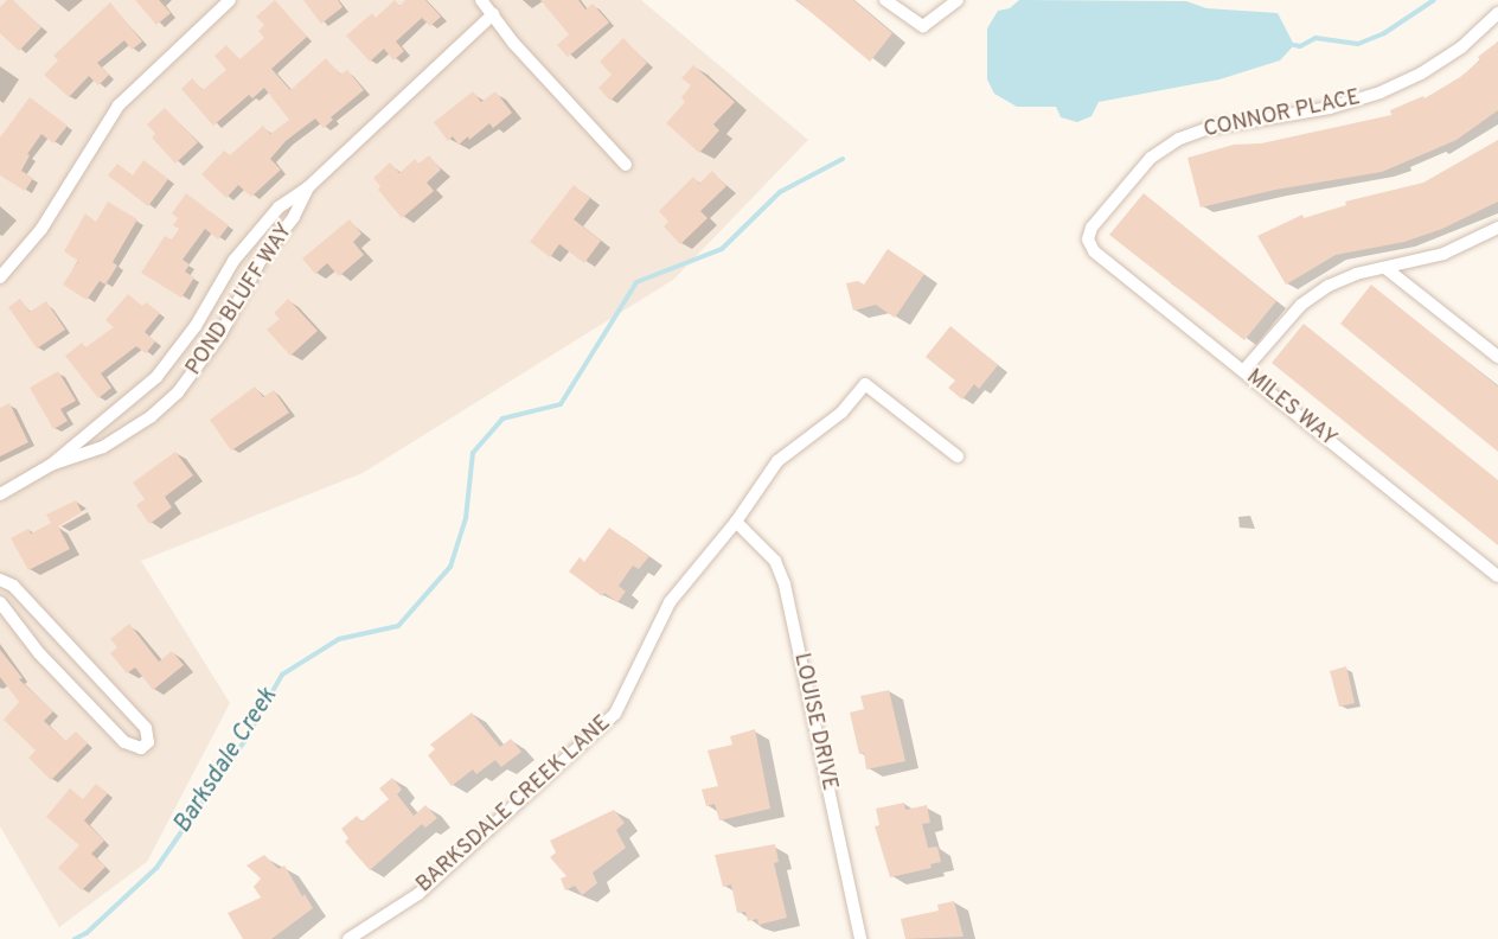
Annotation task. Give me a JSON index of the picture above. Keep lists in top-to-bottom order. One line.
{"streets":{"street":["CONNOR PLACE","POND BLUFF WAY","MILES WAY","LOUISE DRIVE","BARKSDALE CREEK LANE"]},"crossings":[["CONNOR PLACE","MILES WAY"],["LOUISE DRIVE","BARKSDALE CREEK LANE"]],"water":["Barksdale Creek"]}
